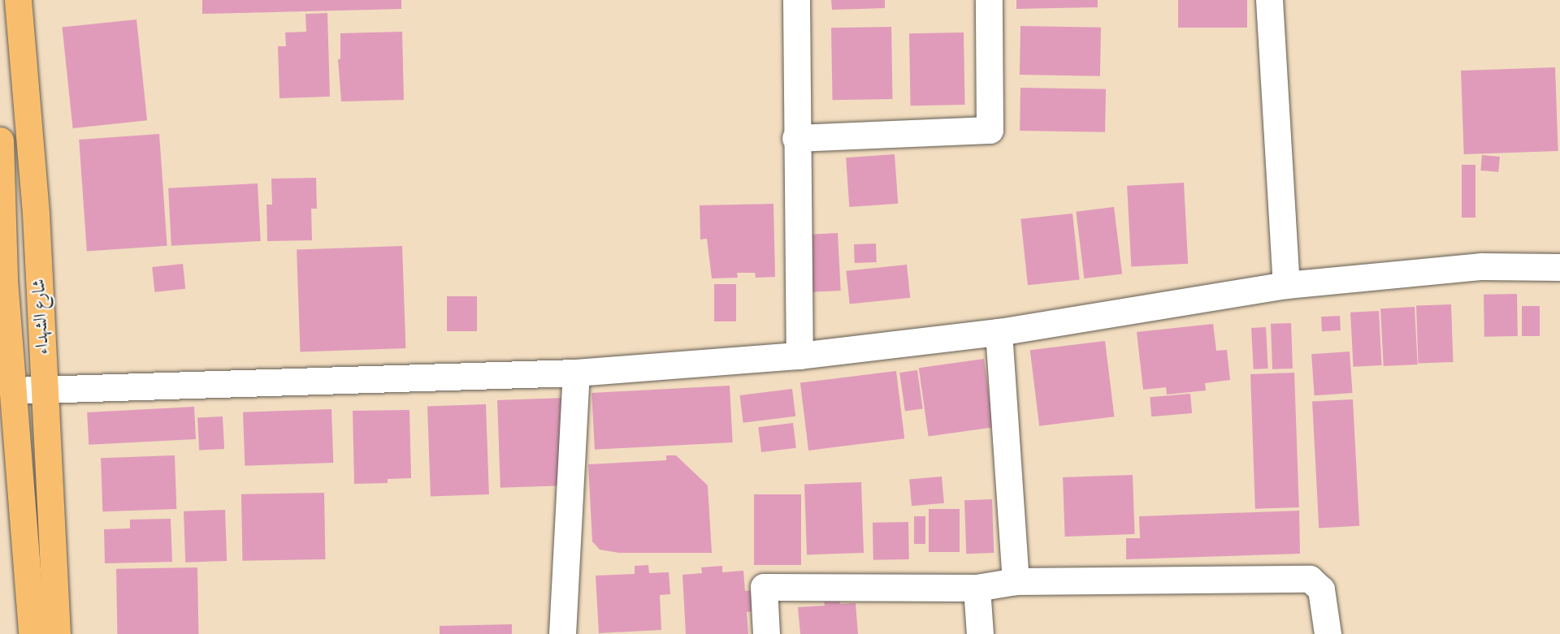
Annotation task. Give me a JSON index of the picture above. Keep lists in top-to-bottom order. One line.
{"streets":{"main road":["شارع الشهداء"]}}
